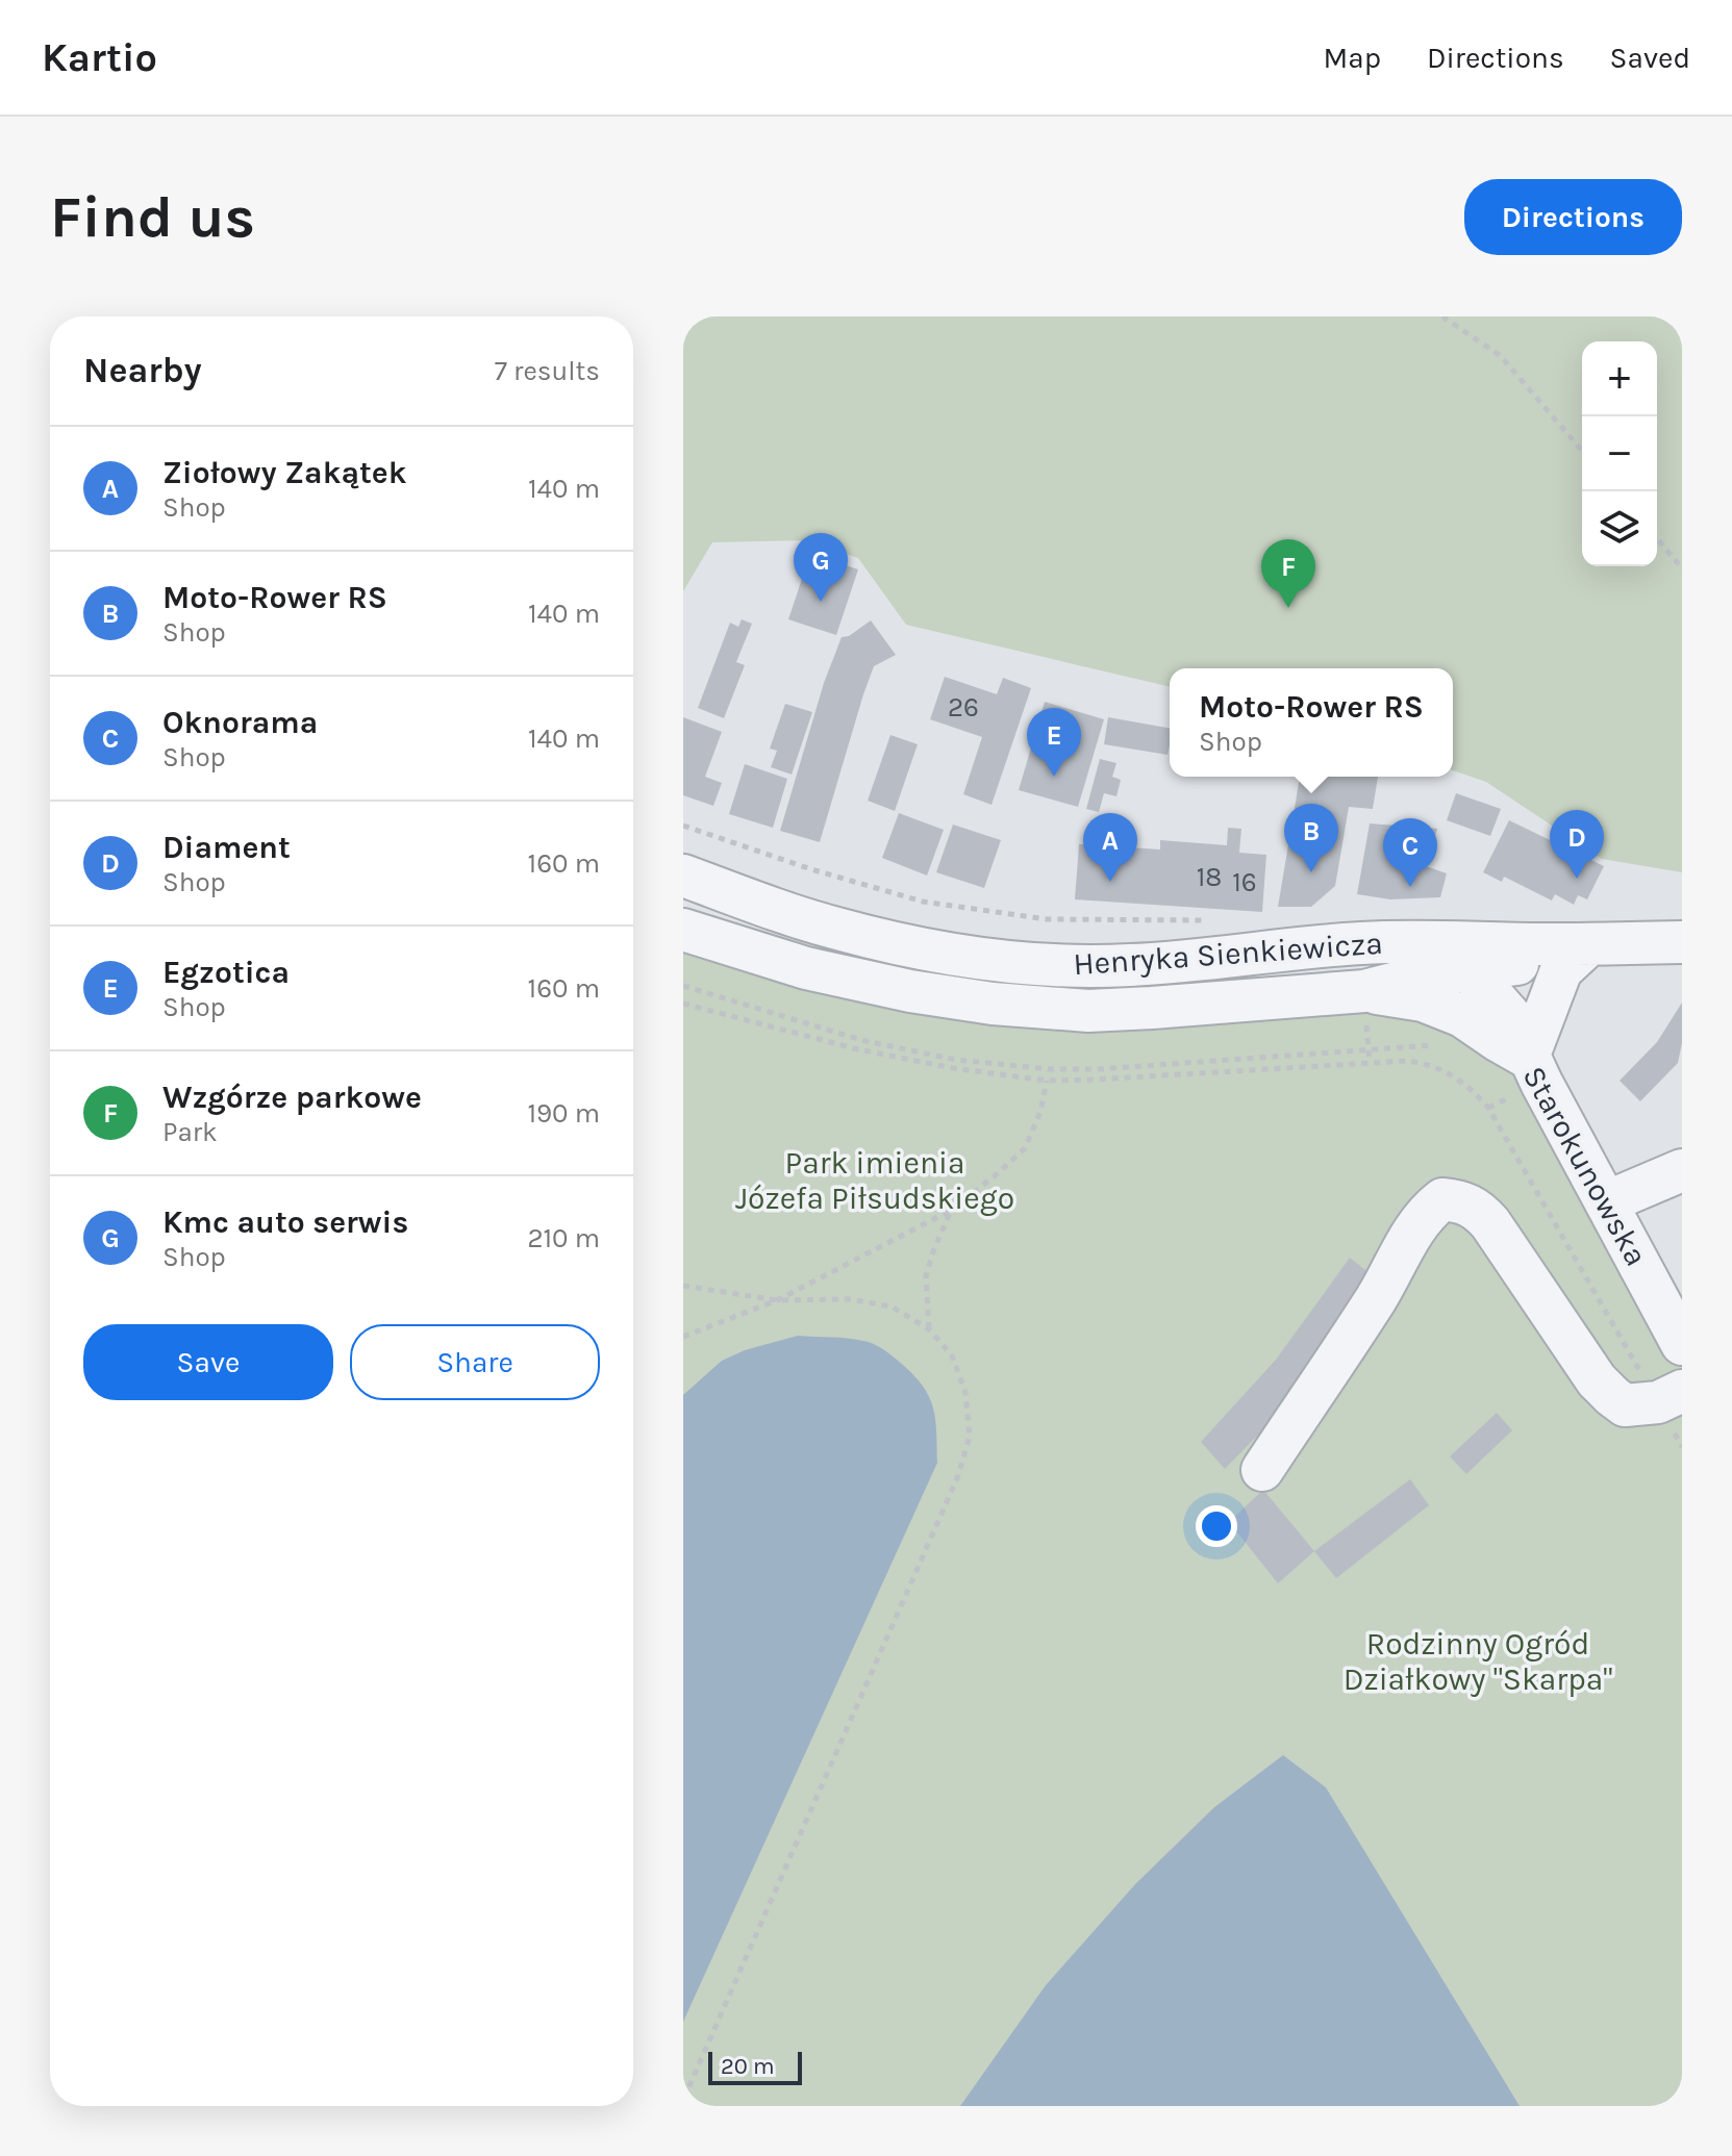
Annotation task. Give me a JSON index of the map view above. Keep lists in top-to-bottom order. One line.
{"streets":{"street":["Henryka Sienkiewicza","Starokunowska"]},"crossings":[["Henryka Sienkiewicza","Starokunowska"]],"parks":["Park imienia Józefa Piłsudskiego","Rodzinny Ogród Działkowy \"Skarpa\""],"house_numbers":["26","18","16"],"scale_bar":"20 m","page":{"header":"Kartio","nav":["Map","Directions","Saved"],"buttons":["Directions",["Save","Share"]],"title":"Find us","heading":["Nearby","7 results"],"map_buttons":["+","−"],"list":[{"mark":"A","name":"Ziołowy Zakątek","note":"Shop","value":"140 m"},{"mark":"B","name":"Moto-Rower RS","note":"Shop","value":"140 m"},{"mark":"C","name":"Oknorama","note":"Shop","value":"140 m"},{"mark":"D","name":"Diament","note":"Shop","value":"160 m"},{"mark":"E","name":"Egzotica","note":"Shop","value":"160 m"},{"mark":"F","name":"Wzgórze parkowe","note":"Park","value":"190 m"},{"mark":"G","name":"Kmc auto serwis","note":"Shop","value":"210 m"}],"pins":["G","F","E","B","D","A","C"],"popup":["Moto-Rower RS","Shop"],"scale":"20 m"}}
